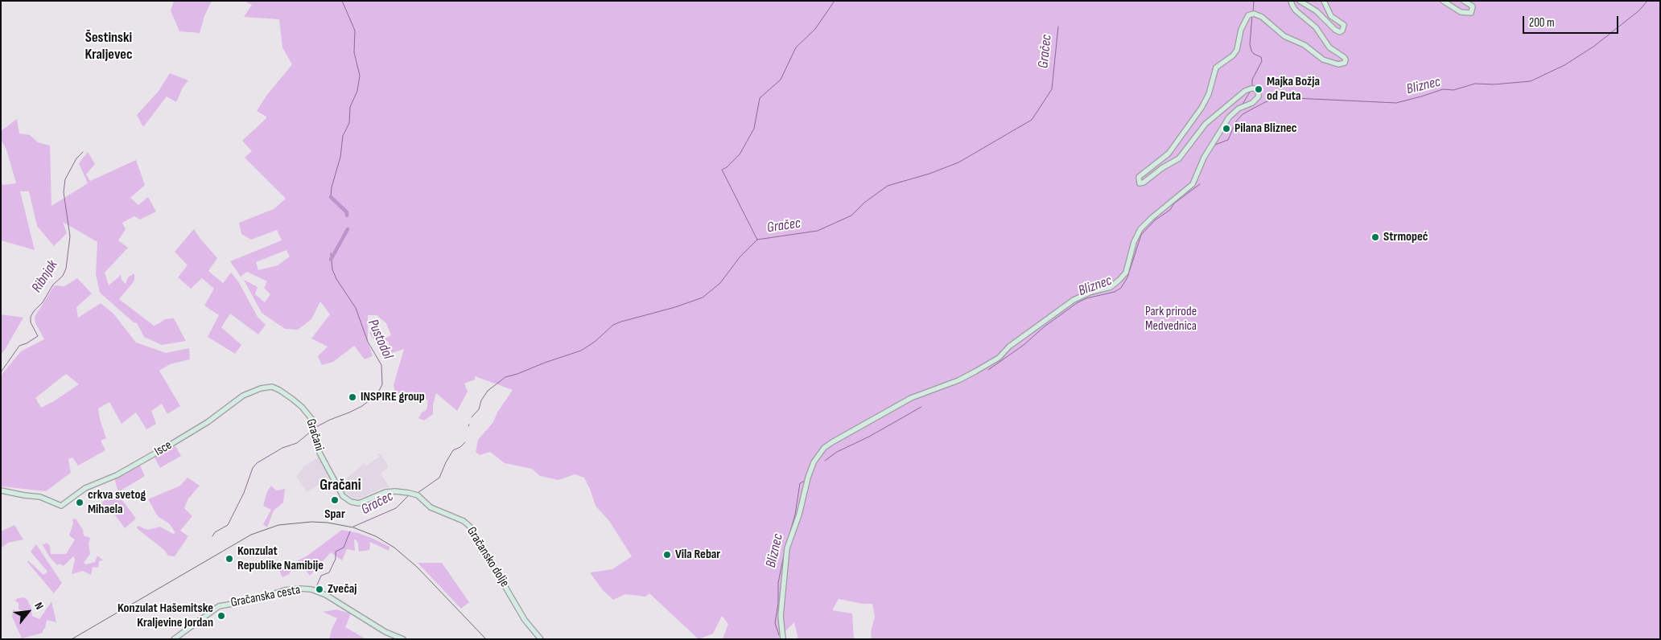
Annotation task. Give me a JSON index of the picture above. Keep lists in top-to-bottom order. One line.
{"streets":{"main road":["Gračani","Isce","Gračansko dolje","Gračanska cesta"]},"crossings":[["Gračani","Isce"],["Gračani","Gračansko dolje"]],"districts":["Šestinski Kraljevec","Gračani"],"water":["Gračec","Bliznec","Ribnjak","Pustodol"],"parks":["Park prirode Medvednica"],"places":["Majka Božja od Puta","Pilana Bliznec","Strmopeć","INSPIRE group","Spar","crkva svetog Mihaela","Vila Rebar","Konzulat Republike Namibije","Zvečaj","Konzulat Hašemitske Kraljevine Jordan"],"scale_bar":"200 m","north":"top right"}
